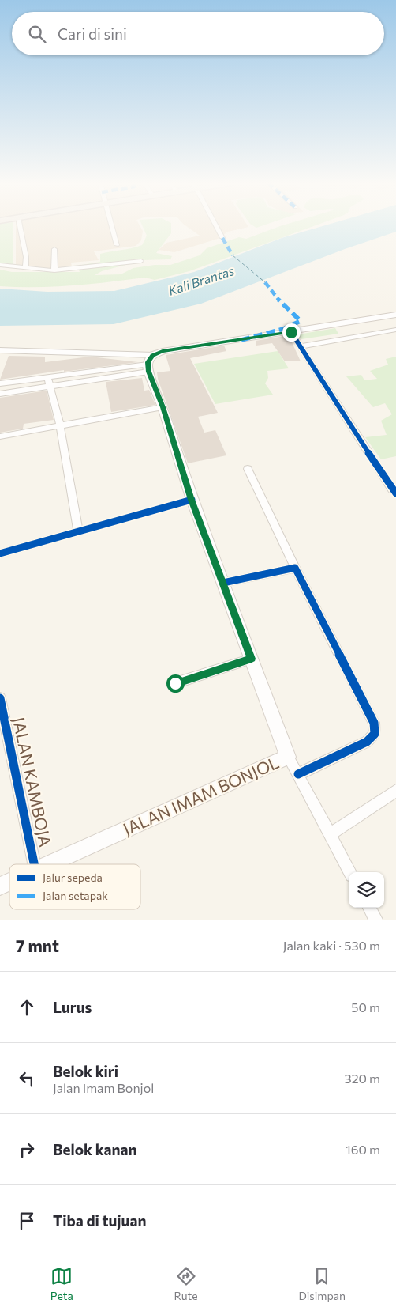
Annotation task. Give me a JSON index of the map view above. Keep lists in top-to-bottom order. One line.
{"streets":{"main road":["JALAN IMAM BONJOL"],"street":["JALAN KAMBOJA"]},"water":["Kali Brantas"],"legend":["Jalur sepeda","Jalan setapak"],"page":{"search":"Cari di sini","heading":["7 mnt","Jalan kaki · 530 m"],"list":[["Lurus","50 m"],["Belok kiri","Jalan Imam Bonjol","320 m"],["Belok kanan","160 m"],"Tiba di tujuan"],"nav":["Peta","Rute","Disimpan"]}}
